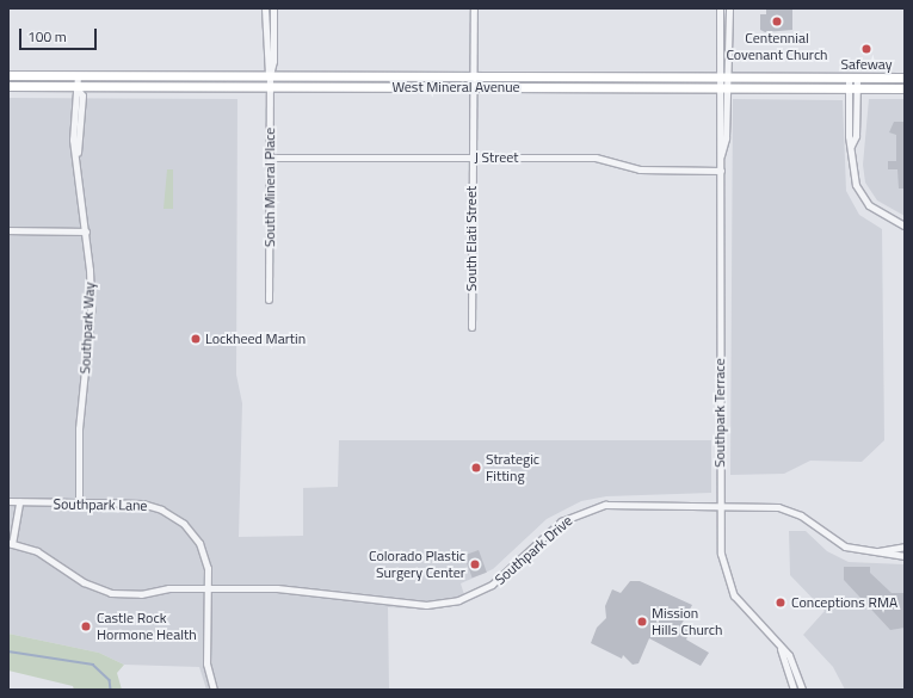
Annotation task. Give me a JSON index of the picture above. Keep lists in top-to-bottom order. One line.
{"streets":{"main road":["West Mineral Avenue"],"street":["J Street","South Mineral Place","South Elati Street","Southpark Way","Southpark Terrace","Southpark Lane","Southpark Drive"]},"crossings":[["West Mineral Avenue","South Mineral Place"],["West Mineral Avenue","South Elati Street"],["West Mineral Avenue","Southpark Way"],["West Mineral Avenue","Southpark Terrace"],["J Street","South Mineral Place"],["J Street","South Elati Street"],["J Street","Southpark Terrace"],["Southpark Way","Southpark Lane"],["Southpark Terrace","Southpark Drive"],["Southpark Lane","Southpark Drive"]],"places":["Centennial Covenant Church","Safeway","Lockheed Martin","Strategic Fitting","Colorado Plastic Surgery Center","Conceptions RMA","Mission Hills Church","Castle Rock Hormone Health"],"scale_bar":"100 m"}
